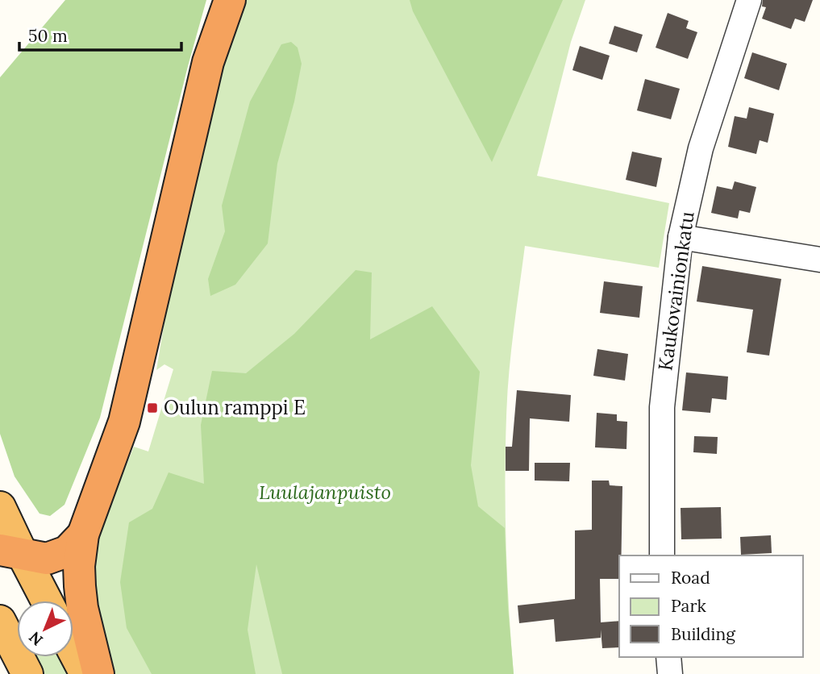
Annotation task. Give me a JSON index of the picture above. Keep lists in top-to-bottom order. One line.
{"streets":{"street":["Kaukovainionkatu"]},"parks":["Luulajanpuisto"],"places":{"transit":["Oulun ramppi E"]},"legend":["Road","Park","Building"],"scale_bar":"50 m","north":"bottom left"}
